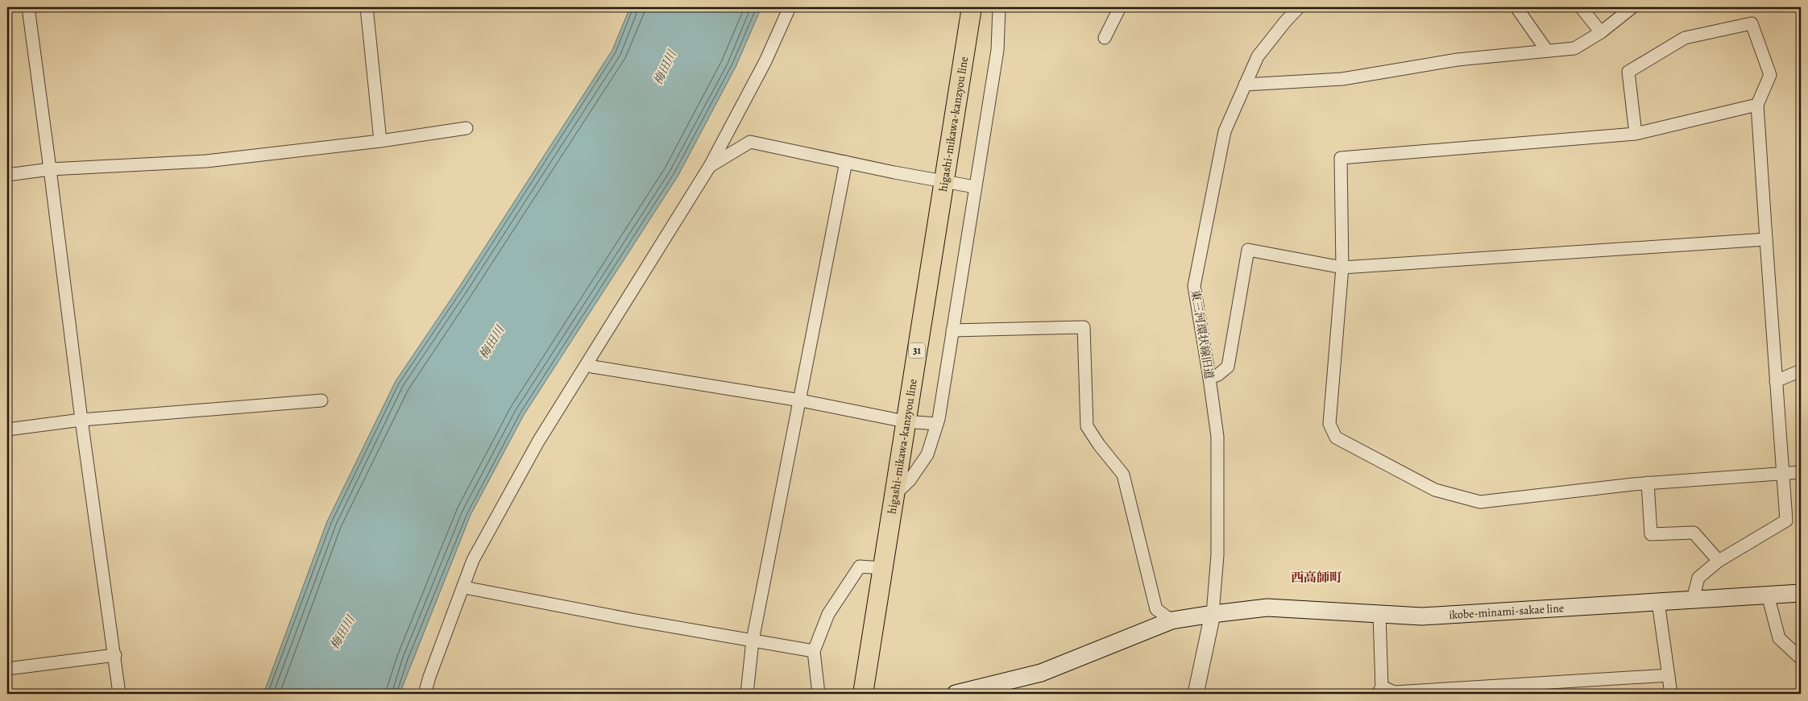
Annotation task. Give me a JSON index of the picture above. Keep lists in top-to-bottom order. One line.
{"streets":{"main road":["higashi-mikawa-kanzyou line","31","ikobe-minami-sakae line"],"street":["東三河環状線旧道"]},"crossings":[["東三河環状線旧道","ikobe-minami-sakae line"]],"districts":["西高師町"],"water":["梅田川"]}
